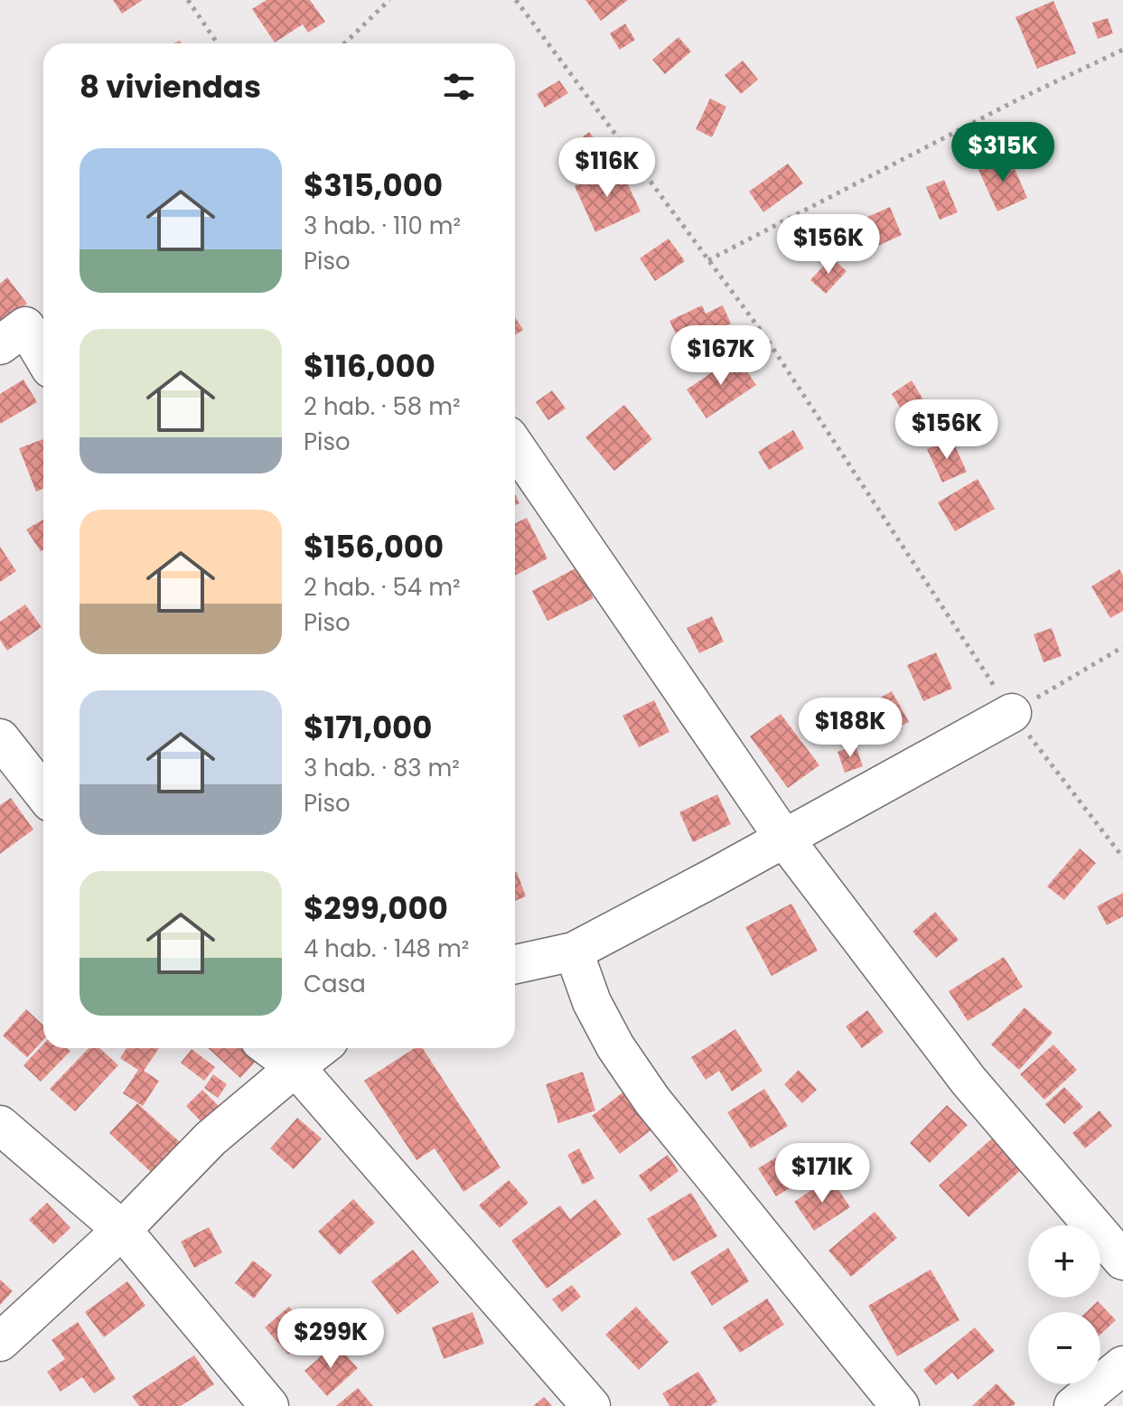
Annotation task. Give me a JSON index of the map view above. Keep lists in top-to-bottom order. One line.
{"page":{"heading":"8 viviendas","price":["$315K","$116K","$156K","$167K","$156K","$188K","$171K","$299K"],"list":[{"name":"$315,000","note":"3 hab. · 110 m² · Piso"},{"name":"$116,000","note":"2 hab. · 58 m² · Piso"},{"name":"$156,000","note":"2 hab. · 54 m² · Piso"},{"name":"$171,000","note":"3 hab. · 83 m² · Piso"},{"name":"$299,000","note":"4 hab. · 148 m² · Casa"}],"map_buttons":["+","−"]}}
